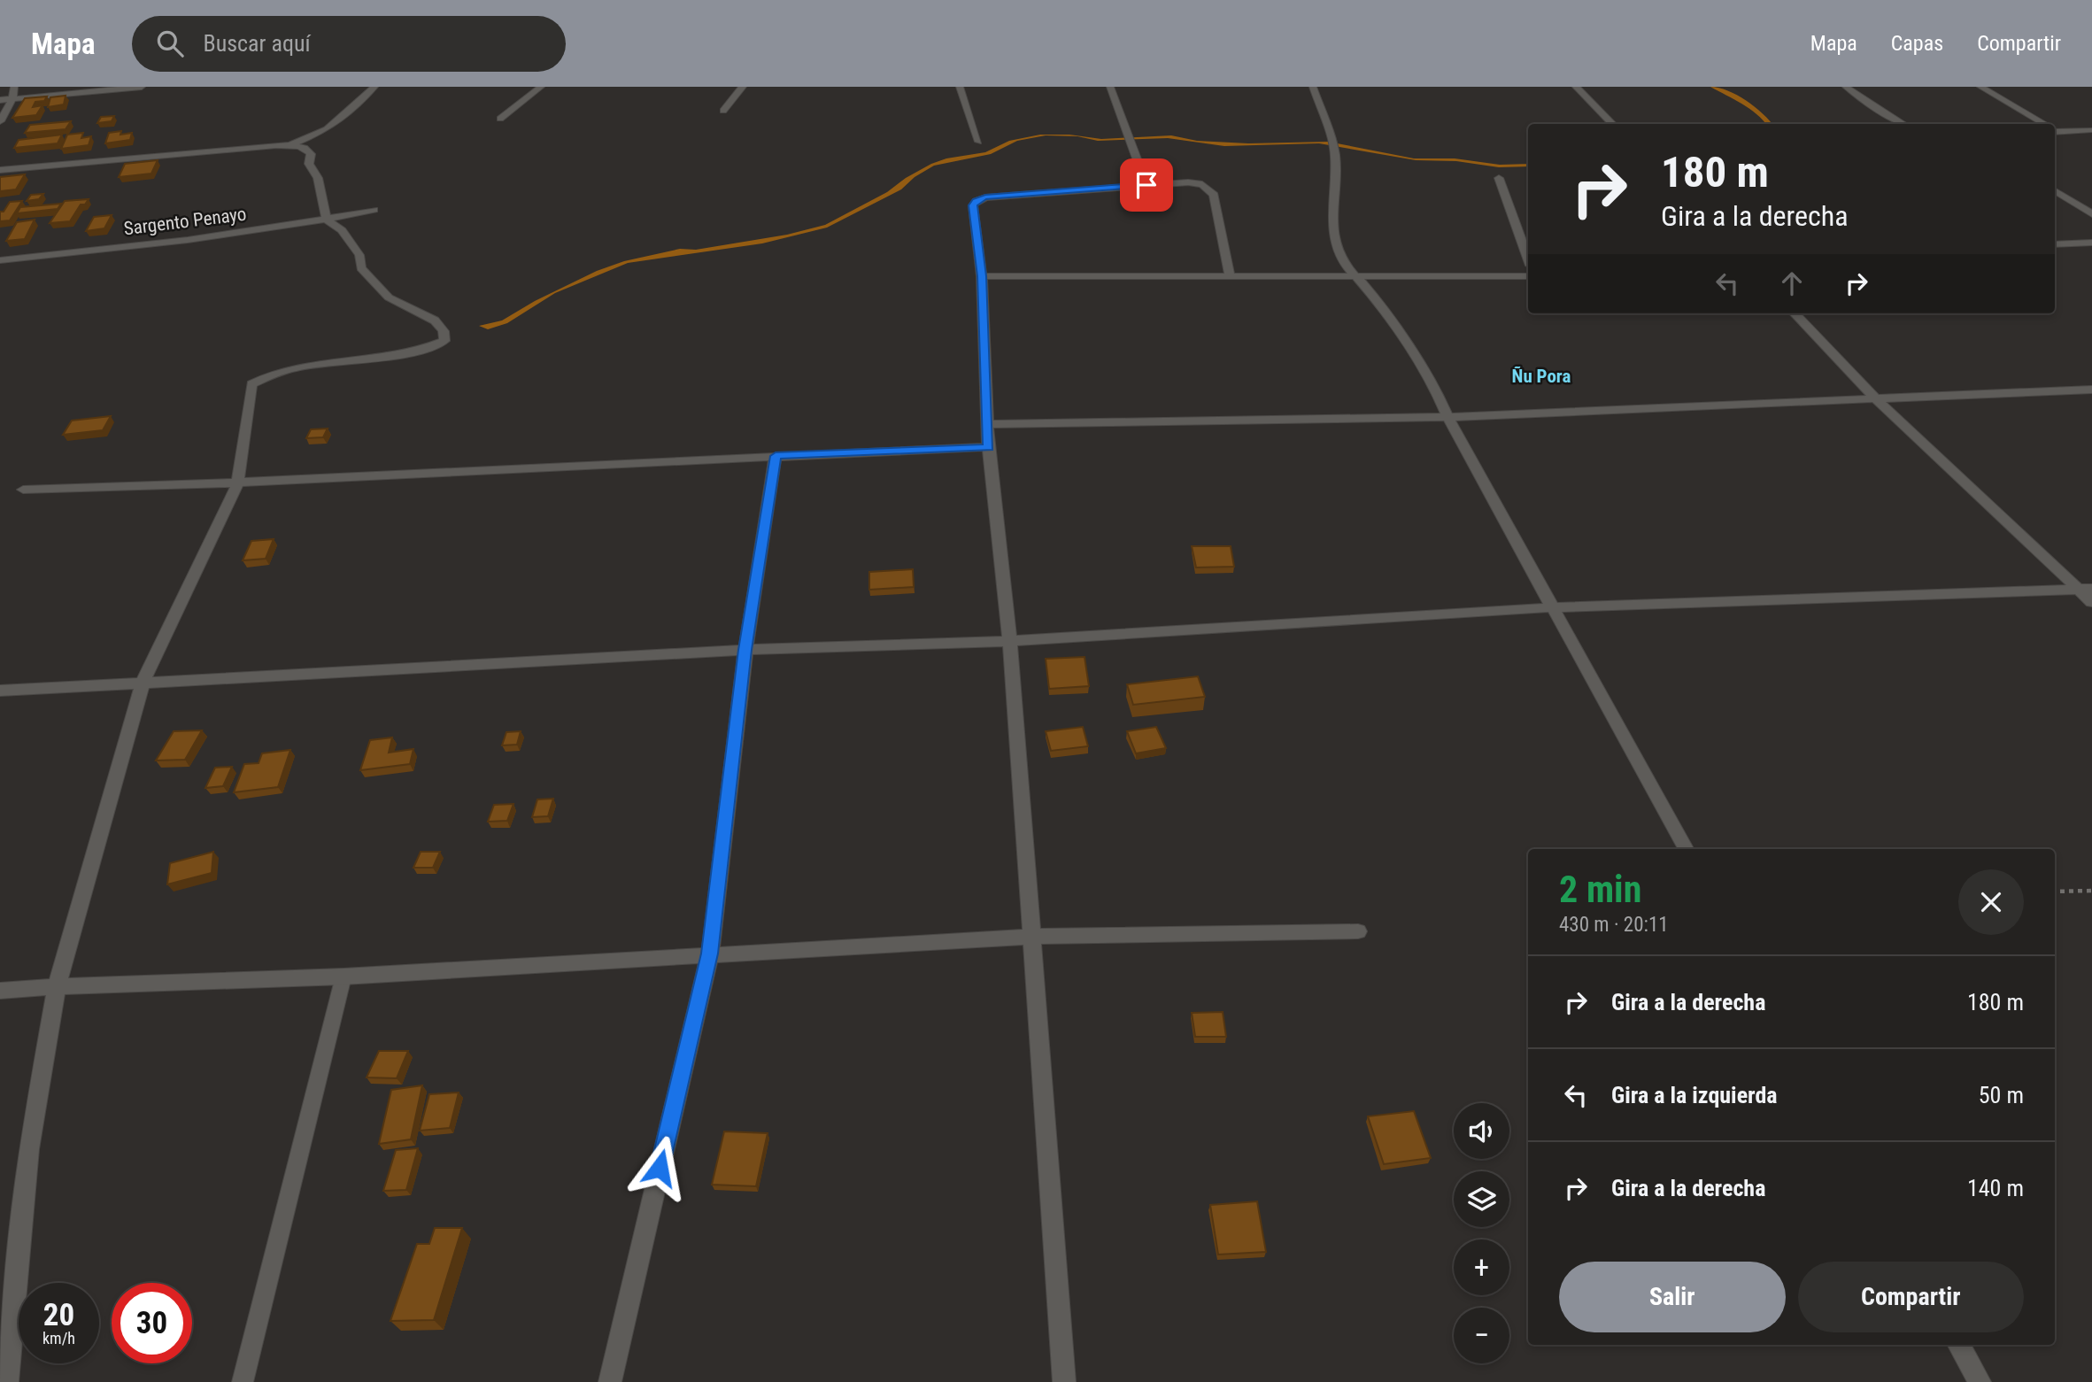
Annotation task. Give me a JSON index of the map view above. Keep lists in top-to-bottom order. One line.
{"streets":{"street":["Sargento Penayo"]},"districts":["Ñu Pora"],"page":{"header":"Mapa","search":"Buscar aquí","nav":["Mapa","Capas","Compartir"],"turn":["180 m","Gira a la derecha"],"heading":["2 min","430 m · 20:11"],"list":[{"name":"Gira a la derecha","value":"180 m"},{"name":"Gira a la izquierda","value":"50 m"},{"name":"Gira a la derecha","value":"140 m"}],"map_buttons":["+","−"],"buttons":["Salir","Compartir"],"speed":"20 km/h","limit":"30"}}
